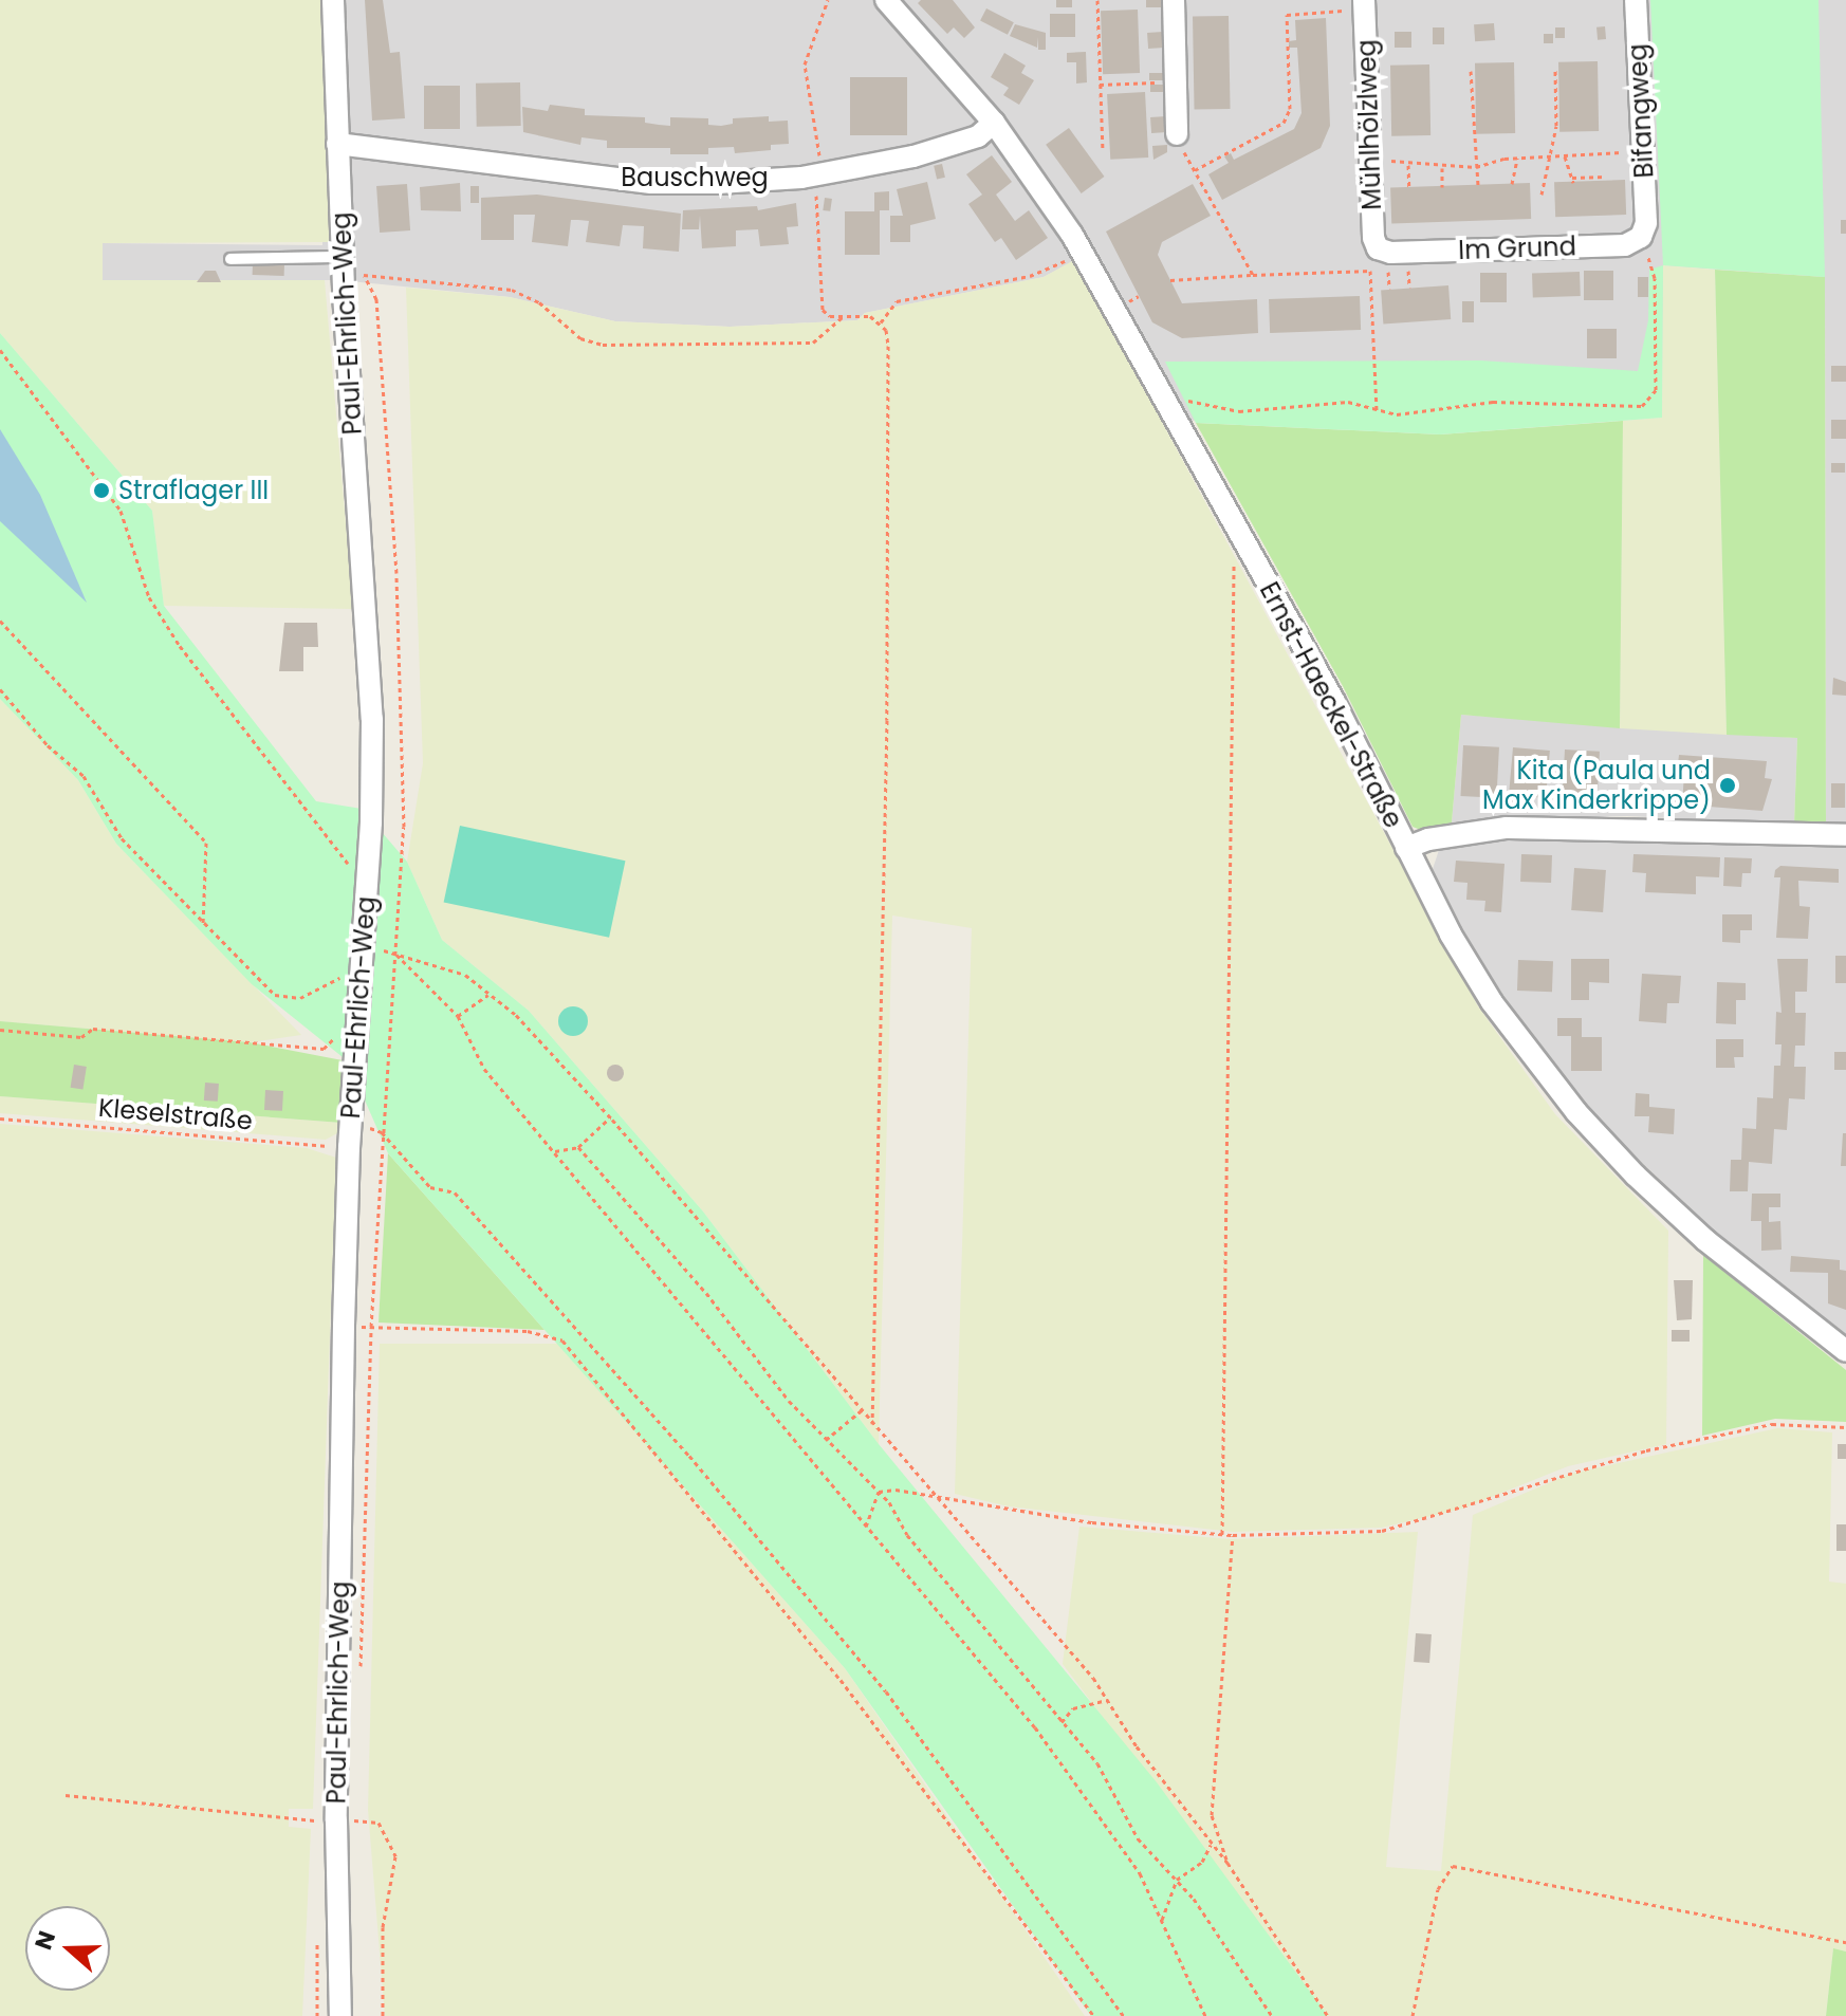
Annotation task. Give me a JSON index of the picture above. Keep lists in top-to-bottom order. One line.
{"streets":{"street":["Bifangweg","Mühlhölzlweg","Bauschweg","Im Grund","Paul-Ehrlich-Weg","Ernst-Haeckel-Straße"],"path":["Kleselstraße"]},"crossings":[["Bifangweg","Im Grund"],["Mühlhölzlweg","Im Grund"],["Bauschweg","Paul-Ehrlich-Weg"],["Bauschweg","Ernst-Haeckel-Straße"],["Paul-Ehrlich-Weg","Kleselstraße"]],"places":["Straflager III","Kita (Paula und Max Kinderkrippe)"],"north":"left"}
